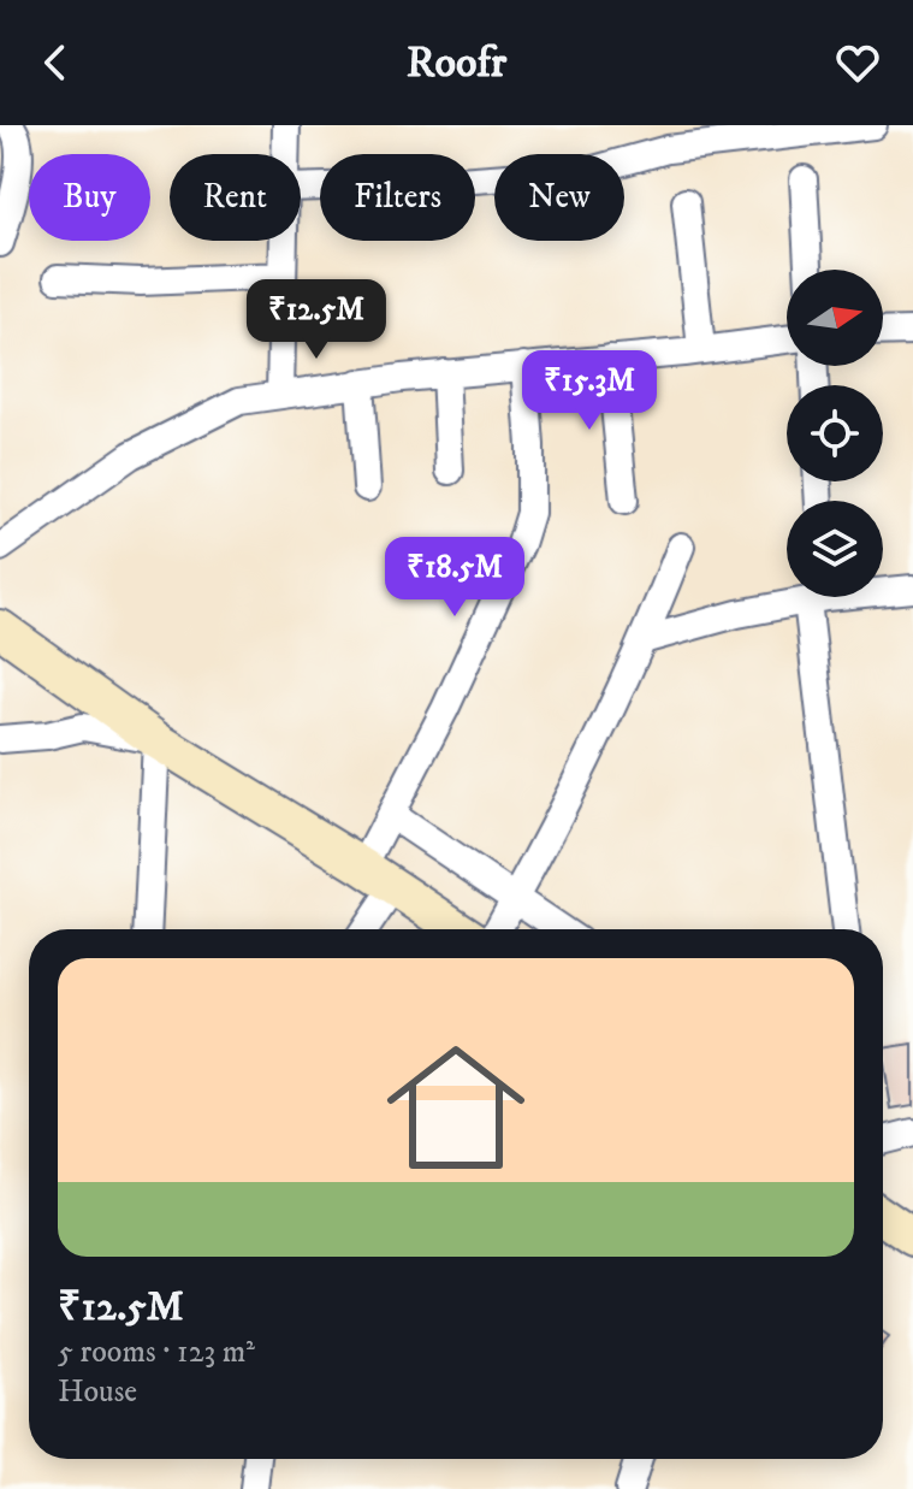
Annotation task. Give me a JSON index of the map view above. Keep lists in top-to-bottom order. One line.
{"north":"right","page":{"header":"Roofr","chip":["Buy","Rent","Filters","New"],"price":["₹12.5M","₹15.3M","₹18.5M"],"list":[{"name":"₹12.5M","note":"5 rooms · 123 m² · House"}]}}
